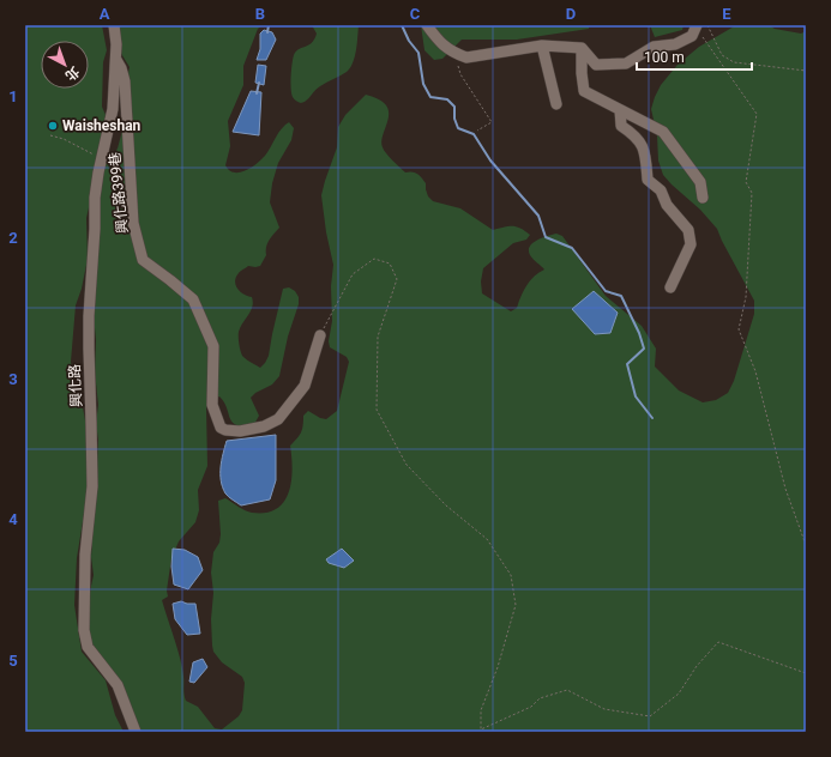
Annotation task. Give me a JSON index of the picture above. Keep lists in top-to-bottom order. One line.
{"streets":{"street":["興化路399巷","興化路"]},"crossings":[["興化路399巷","興化路"]],"places":["Waisheshan"],"scale_bar":"100 m","north":"bottom right","grid":{"columns":["A","B","C","D","E"],"rows":["1","2","3","4","5"]}}
